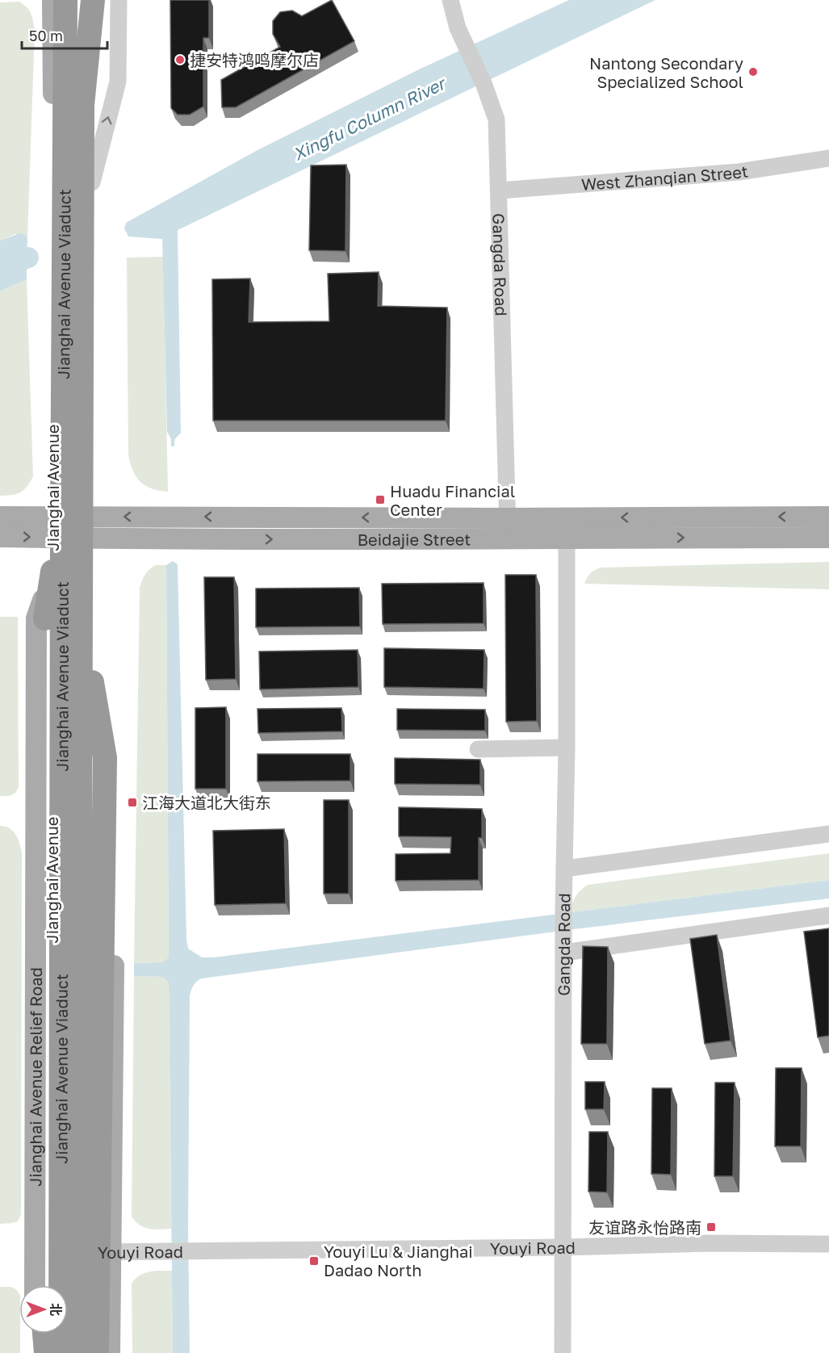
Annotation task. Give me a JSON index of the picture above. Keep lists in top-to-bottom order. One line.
{"streets":{"highway":["Jianghai Avenue Viaduct"],"main road":["Jianghai Avenue","Beidajie Street"],"street":["West Zhanqian Street","Gangda Road","Youyi Road"]},"crossings":[["West Zhanqian Street","Gangda Road"],["Gangda Road","Beidajie Street"],["Gangda Road","Youyi Road"],["Jianghai Avenue","Beidajie Street"],["Jianghai Avenue","Youyi Road"]],"water":["Xingfu Column River"],"places":{"other":["捷安特鸿鸣摩尔店","Nantong Secondary Specialized School"],"transit":["Huadu Financial Center","江海大道北大街东","友谊路永怡路南","Youyi Lu & Jianghai Dadao North"]},"scale_bar":"50 m","north":"right"}
